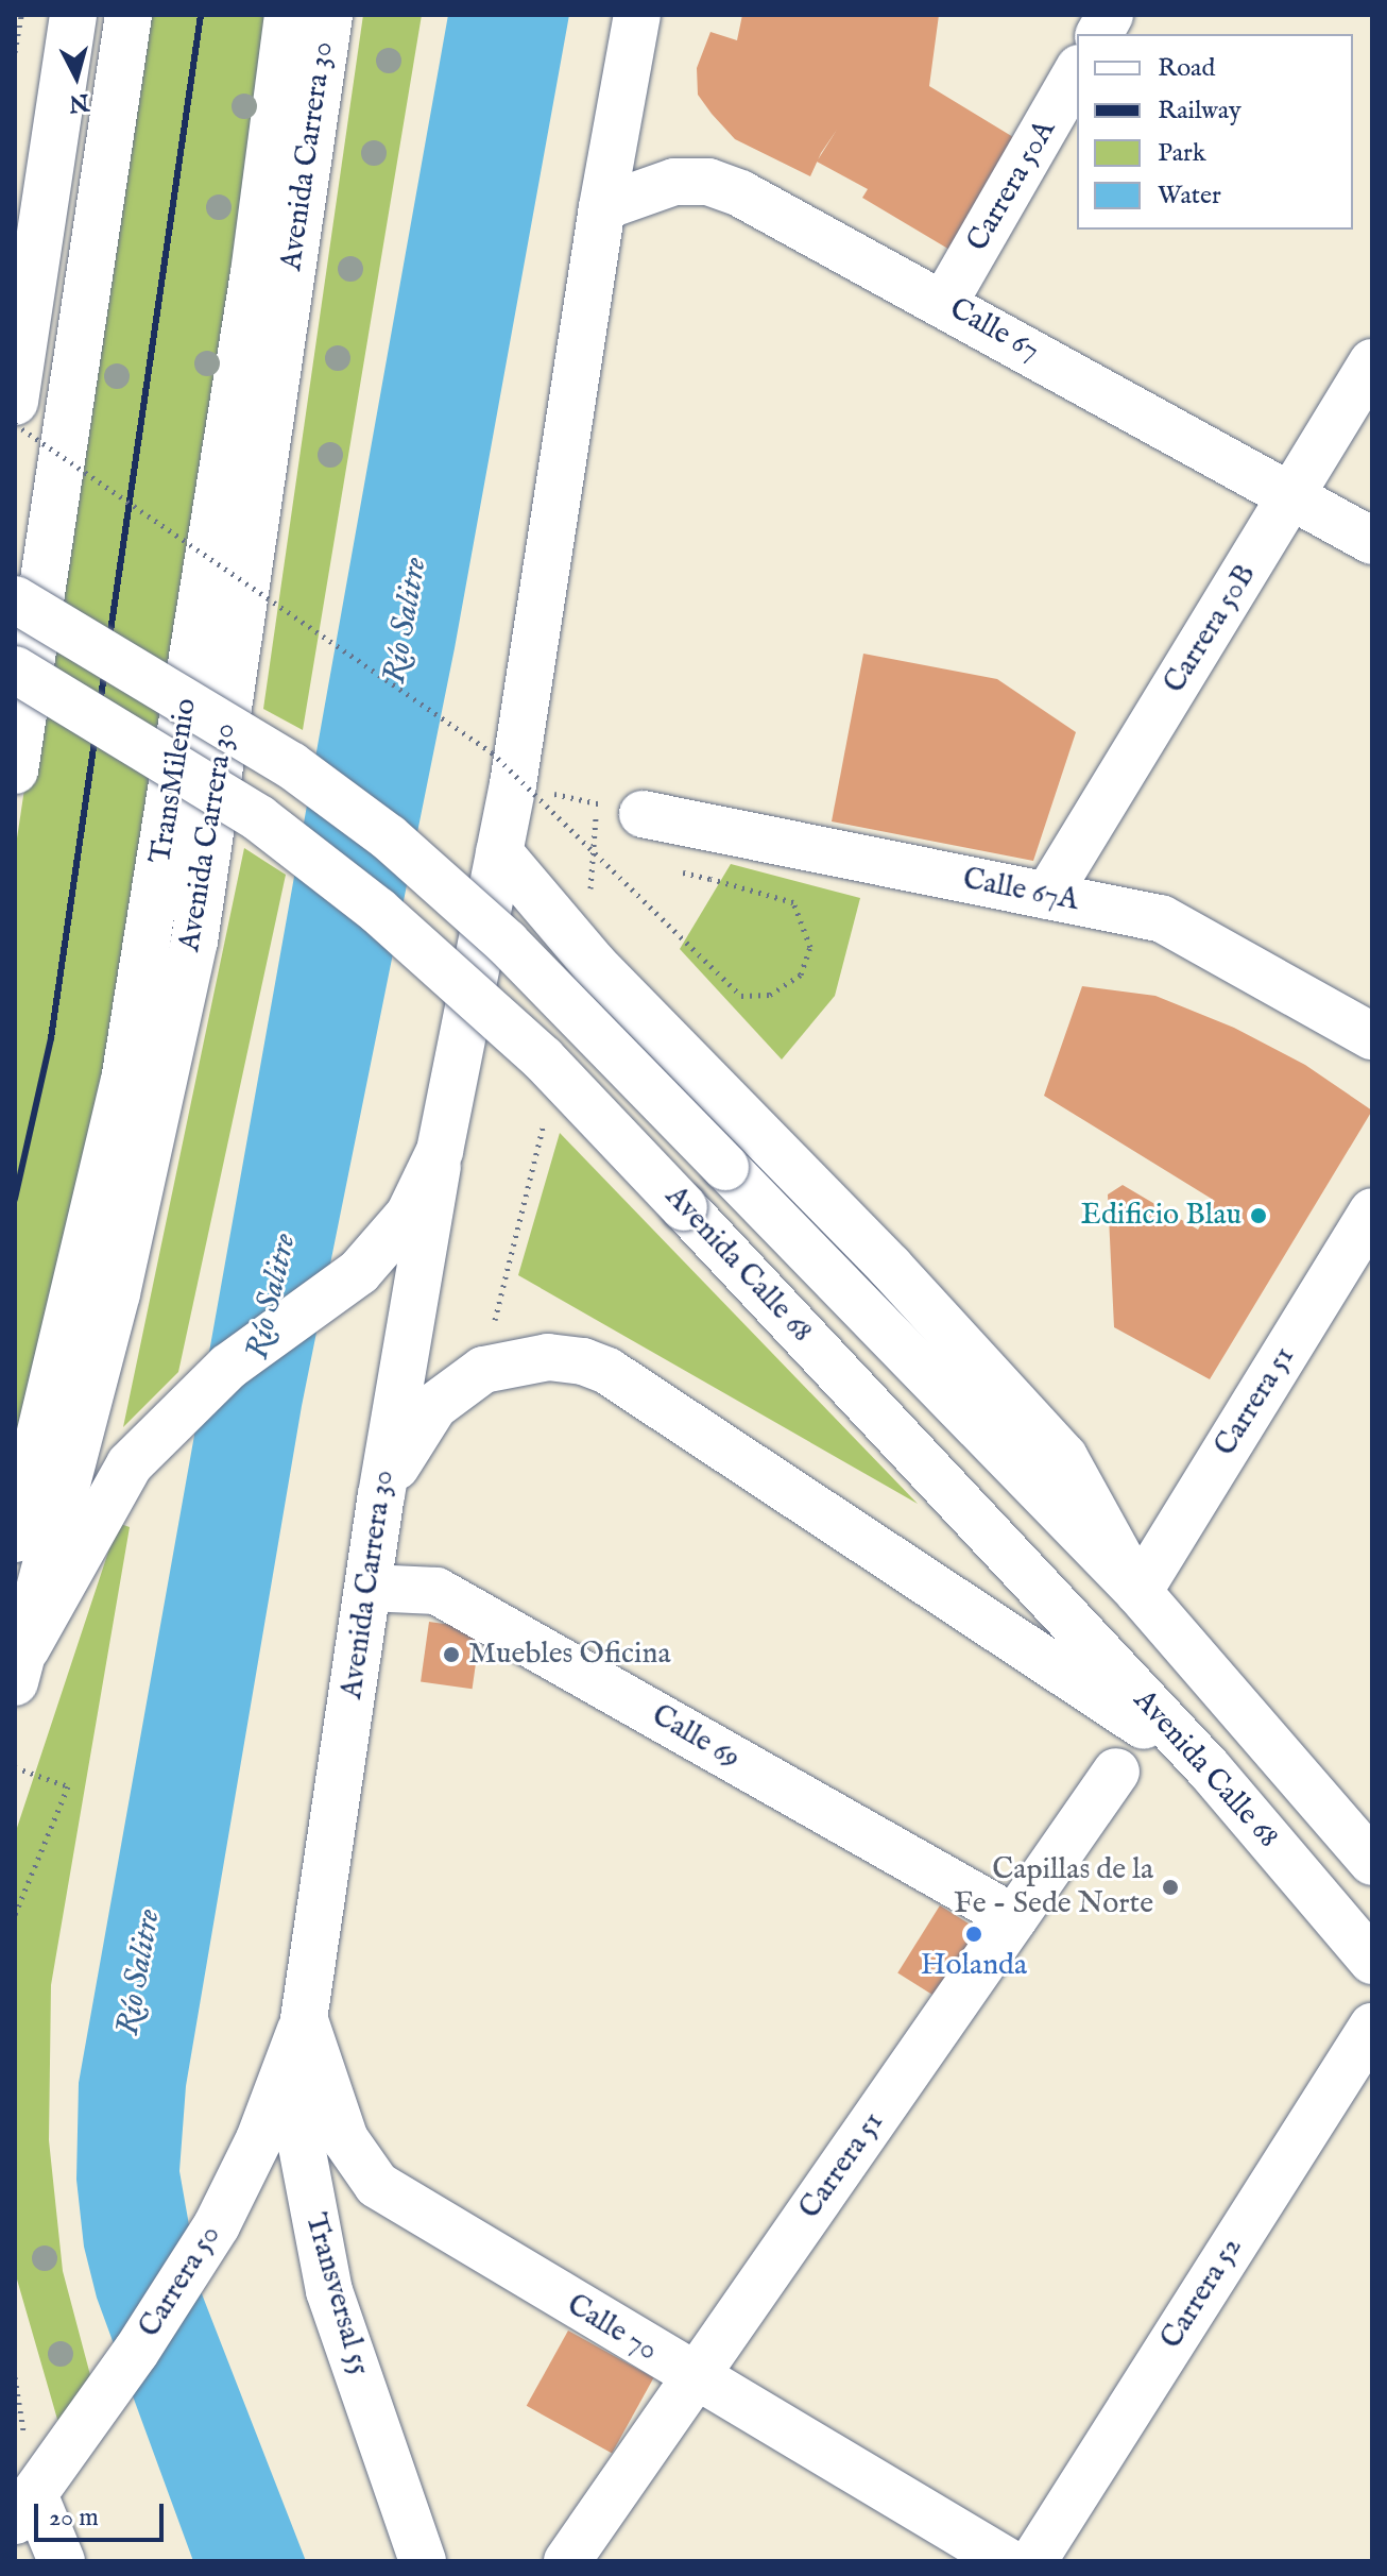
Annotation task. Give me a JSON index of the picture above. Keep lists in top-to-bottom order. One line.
{"streets":{"main road":["Avenida Carrera 30","Carrera 50A","Calle 67","Carrera 50B","TransMilenio","Calle 67A","Avenida Calle 68","Carrera 51","Calle 69","Carrera 50","Carrera 52","Transversal 55","Calle 70"]},"crossings":[["Avenida Carrera 30","Calle 67"],["Avenida Carrera 30","Calle 69"],["Avenida Carrera 30","Carrera 50"],["Avenida Carrera 30","Transversal 55"],["Avenida Carrera 30","Calle 70"],["Carrera 50A","Calle 67"],["Calle 67","Carrera 50B"],["Carrera 50B","Calle 67A"],["Avenida Calle 68","Carrera 51"],["Carrera 51","Calle 69"],["Carrera 51","Calle 70"],["Carrera 50","Transversal 55"],["Carrera 50","Calle 70"],["Transversal 55","Calle 70"]],"water":["Río Salitre"],"places":["Edificio Blau","Muebles Oficina","Capillas de la Fe - Sede Norte","Holanda"],"legend":["Road","Railway","Park","Water"],"scale_bar":"20 m","north":"bottom"}
